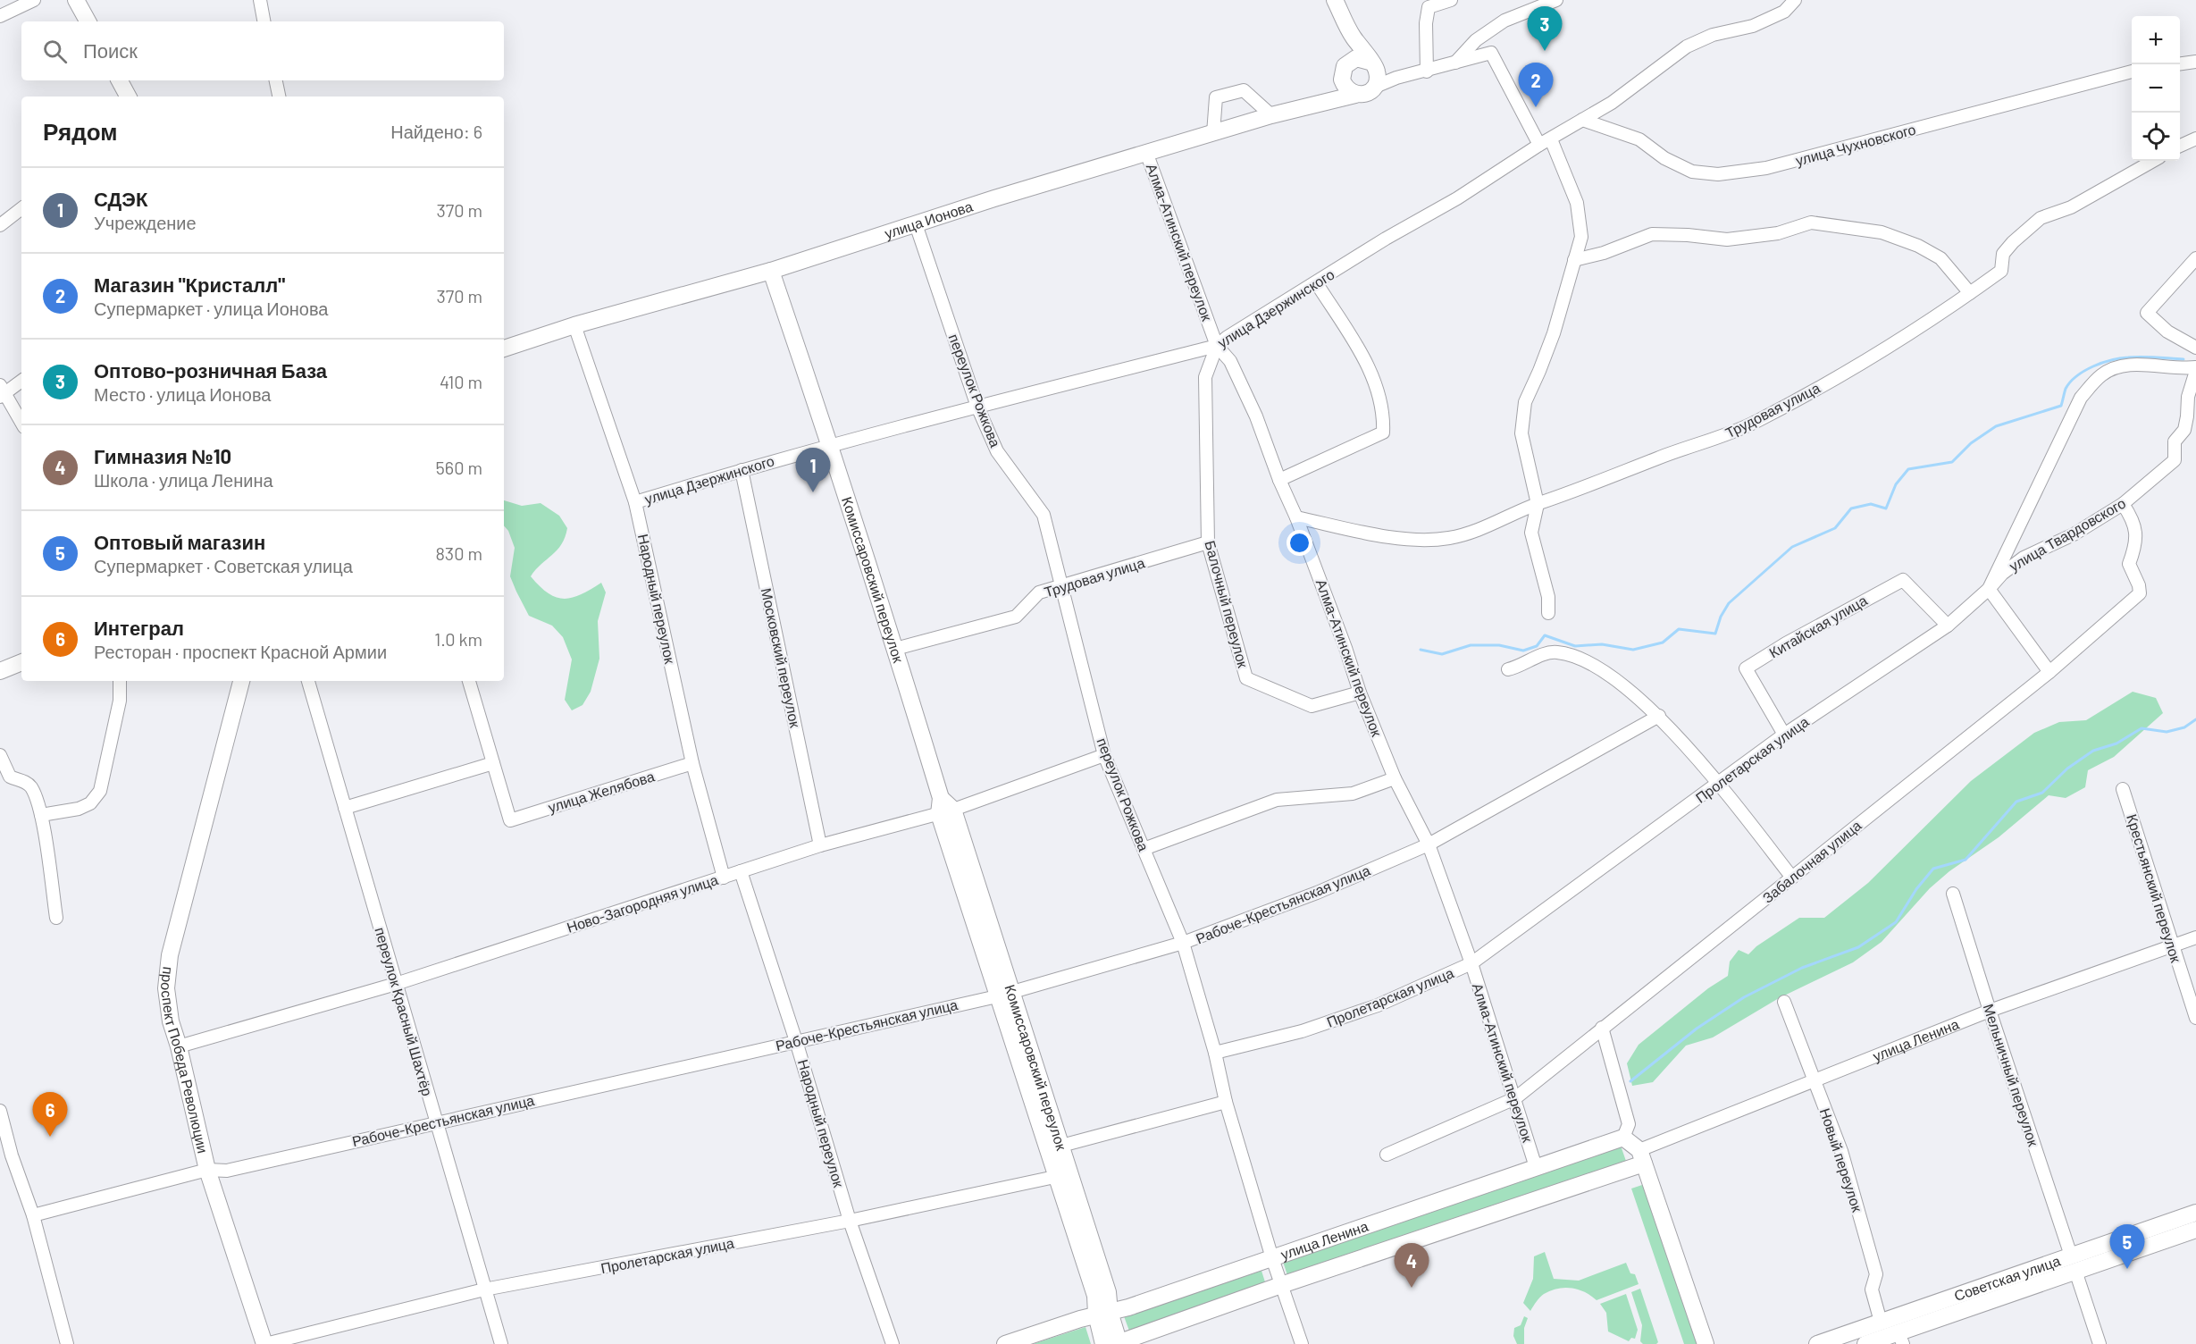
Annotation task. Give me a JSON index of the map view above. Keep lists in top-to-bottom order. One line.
{"streets":{"main road":["улица Ионова","Комиссаровский переулок","улица Ленина","проспект Победа Революции","Советская улица"],"street":["улица Чухновского","Алма-Атинский переулок","улица Дзержинского","переулок Рожкова","Трудовая улица","улица Твардовского","Народный переулок","Балочный переулок","Китайская улица","Московский переулок","Пролетарская улица","улица Желябова","Забалочная улица","Крестьянский переулок","Ново-Загородняя улица","Рабоче-Крестьянская улица","переулок Красный Шахтёр","Мельничный переулок","Новый переулок"]},"crossings":[["улица Чухновского","улица Дзержинского"],["улица Ионова","Алма-Атинский переулок"],["улица Ионова","переулок Рожкова"],["улица Ионова","Комиссаровский переулок"],["улица Ионова","Народный переулок"],["Алма-Атинский переулок","улица Дзержинского"],["Алма-Атинский переулок","Трудовая улица"],["Алма-Атинский переулок","Балочный переулок"],["Алма-Атинский переулок","Пролетарская улица"],["Алма-Атинский переулок","Забалочная улица"],["Алма-Атинский переулок","Рабоче-Крестьянская улица"],["Алма-Атинский переулок","улица Ленина"],["улица Дзержинского","переулок Рожкова"],["улица Дзержинского","Комиссаровский переулок"],["улица Дзержинского","Народный переулок"],["улица Дзержинского","Балочный переулок"],["улица Дзержинского","Московский переулок"],["переулок Рожкова","Трудовая улица"],["переулок Рожкова","Пролетарская улица"],["переулок Рожкова","Ново-Загородняя улица"],["переулок Рожкова","Рабоче-Крестьянская улица"],["переулок Рожкова","улица Ленина"],["Трудовая улица","Комиссаровский переулок"],["Трудовая улица","Балочный переулок"],["улица Твардовского","Пролетарская улица"],["улица Твардовского","Забалочная улица"],["Комиссаровский переулок","Пролетарская улица"],["Комиссаровский переулок","Ново-Загородняя улица"],["Комиссаровский переулок","Рабоче-Крестьянская улица"],["Комиссаровский переулок","улица Ленина"],["Народный переулок","Пролетарская улица"],["Народный переулок","улица Желябова"],["Народный переулок","Ново-Загородняя улица"],["Народный переулок","Рабоче-Крестьянская улица"],["Китайская улица","Пролетарская улица"],["Московский переулок","Ново-Загородняя улица"],["Пролетарская улица","переулок Красный Шахтёр"],["Пролетарская улица","проспект Победа Революции"],["Крестьянский переулок","улица Ленина"],["Ново-Загородняя улица","переулок Красный Шахтёр"],["Ново-Загородняя улица","проспект Победа Революции"],["Рабоче-Крестьянская улица","переулок Красный Шахтёр"],["Рабоче-Крестьянская улица","проспект Победа Революции"],["улица Ленина","Мельничный переулок"],["улица Ленина","Новый переулок"],["Мельничный переулок","Советская улица"],["Новый переулок","Советская улица"]],"page":{"pins":["3","2","1","6","5","4"],"map_buttons":["+","−"],"search":"Поиск","heading":["Рядом","Найдено: 6"],"list":[{"mark":"1","name":"СДЭК","note":"Учреждение","value":"370 m"},{"mark":"2","name":"Магазин \"Кристалл\"","note":"Супермаркет · улица Ионова","value":"370 m"},{"mark":"3","name":"Оптово-розничная База","note":"Место · улица Ионова","value":"410 m"},{"mark":"4","name":"Гимназия №10","note":"Школа · улица Ленина","value":"560 m"},{"mark":"5","name":"Оптовый магазин","note":"Супермаркет · Советская улица","value":"830 m"},{"mark":"6","name":"Интеграл","note":"Ресторан · проспект Красной Армии","value":"1.0 km"}]}}
